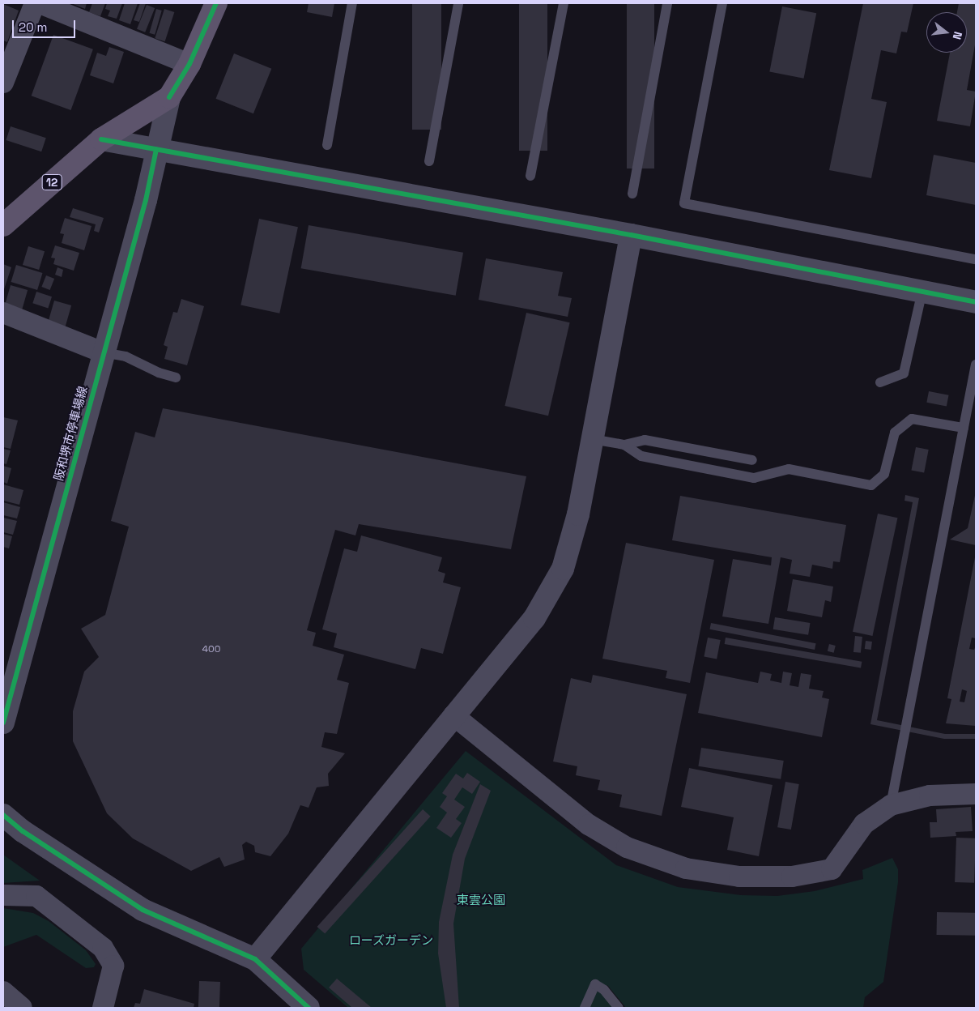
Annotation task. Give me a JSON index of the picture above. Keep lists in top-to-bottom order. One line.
{"streets":{"main road":["12"],"street":["阪和堺市停車場線"]},"crossings":[["12","阪和堺市停車場線"]],"parks":["東雲公園","ローズガーデン"],"house_numbers":["400"],"scale_bar":"20 m","north":"right"}
